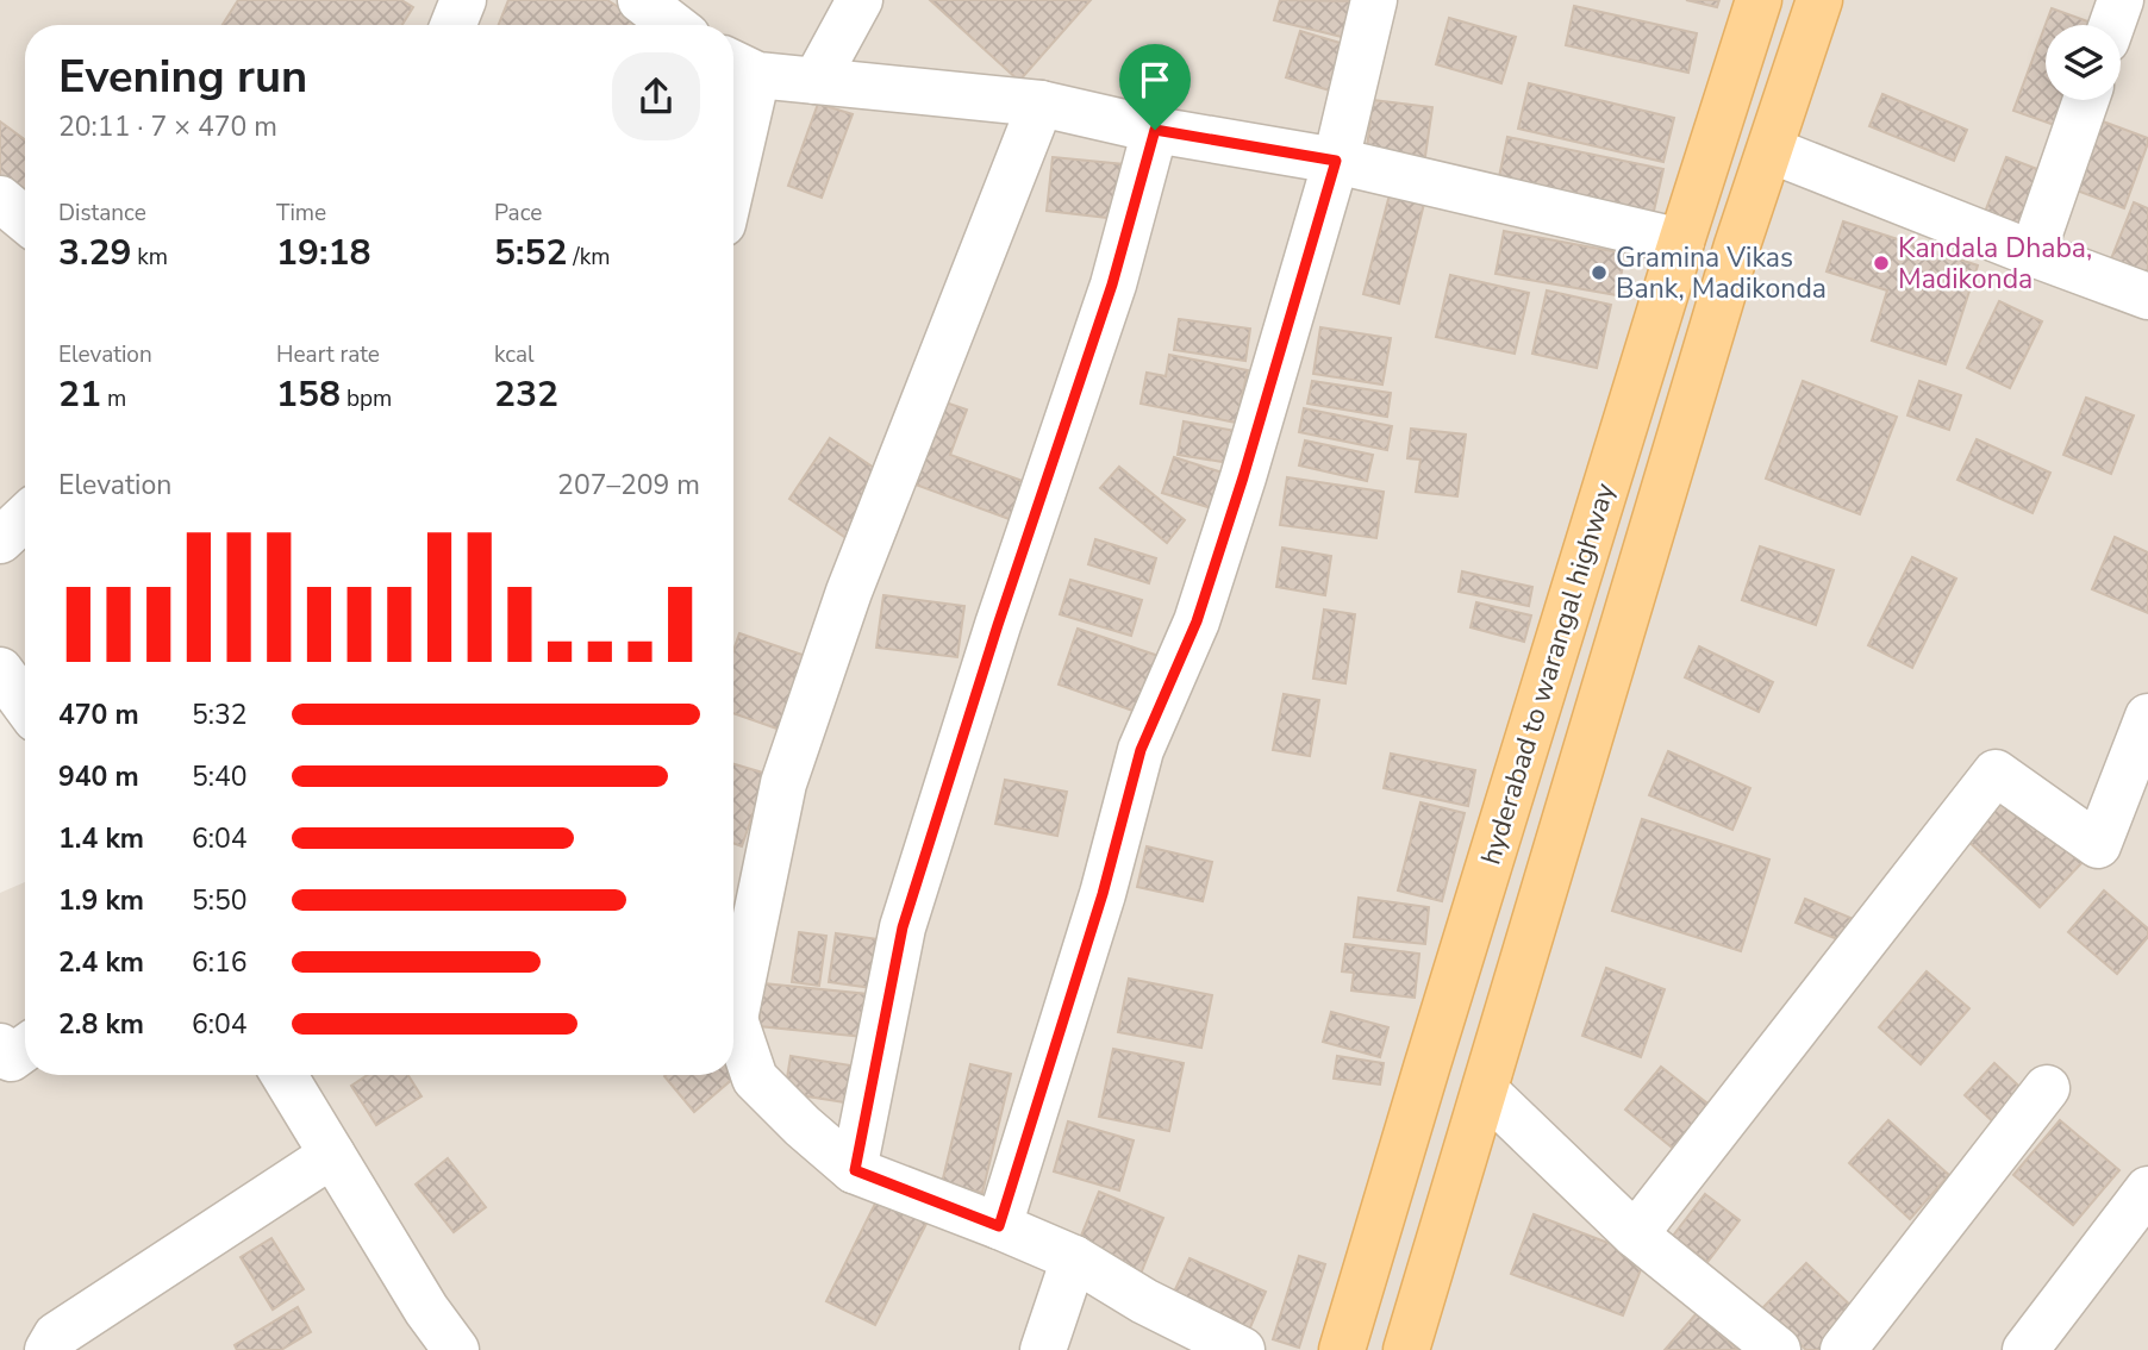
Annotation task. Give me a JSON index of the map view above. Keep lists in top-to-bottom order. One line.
{"streets":{"main road":["hyderabad to warangal highway"]},"places":["Kandala Dhaba, Madikonda","Gramina Vikas Bank, Madikonda"],"page":{"heading":["Evening run","20:11 · 7 × 470 m"],"stats":[["Distance","3.29 km"],["Time","19:18"],["Pace","5:52 /km"],["Elevation","21 m"],["Heart rate","158 bpm"],["kcal","232"]],"chart":["Elevation","207–209 m"],"list":[{"name":"470 m","note":"5:32"},{"name":"940 m","note":"5:40"},{"name":"1.4 km","note":"6:04"},{"name":"1.9 km","note":"5:50"},{"name":"2.4 km","note":"6:16"},{"name":"2.8 km","note":"6:04"}]}}
